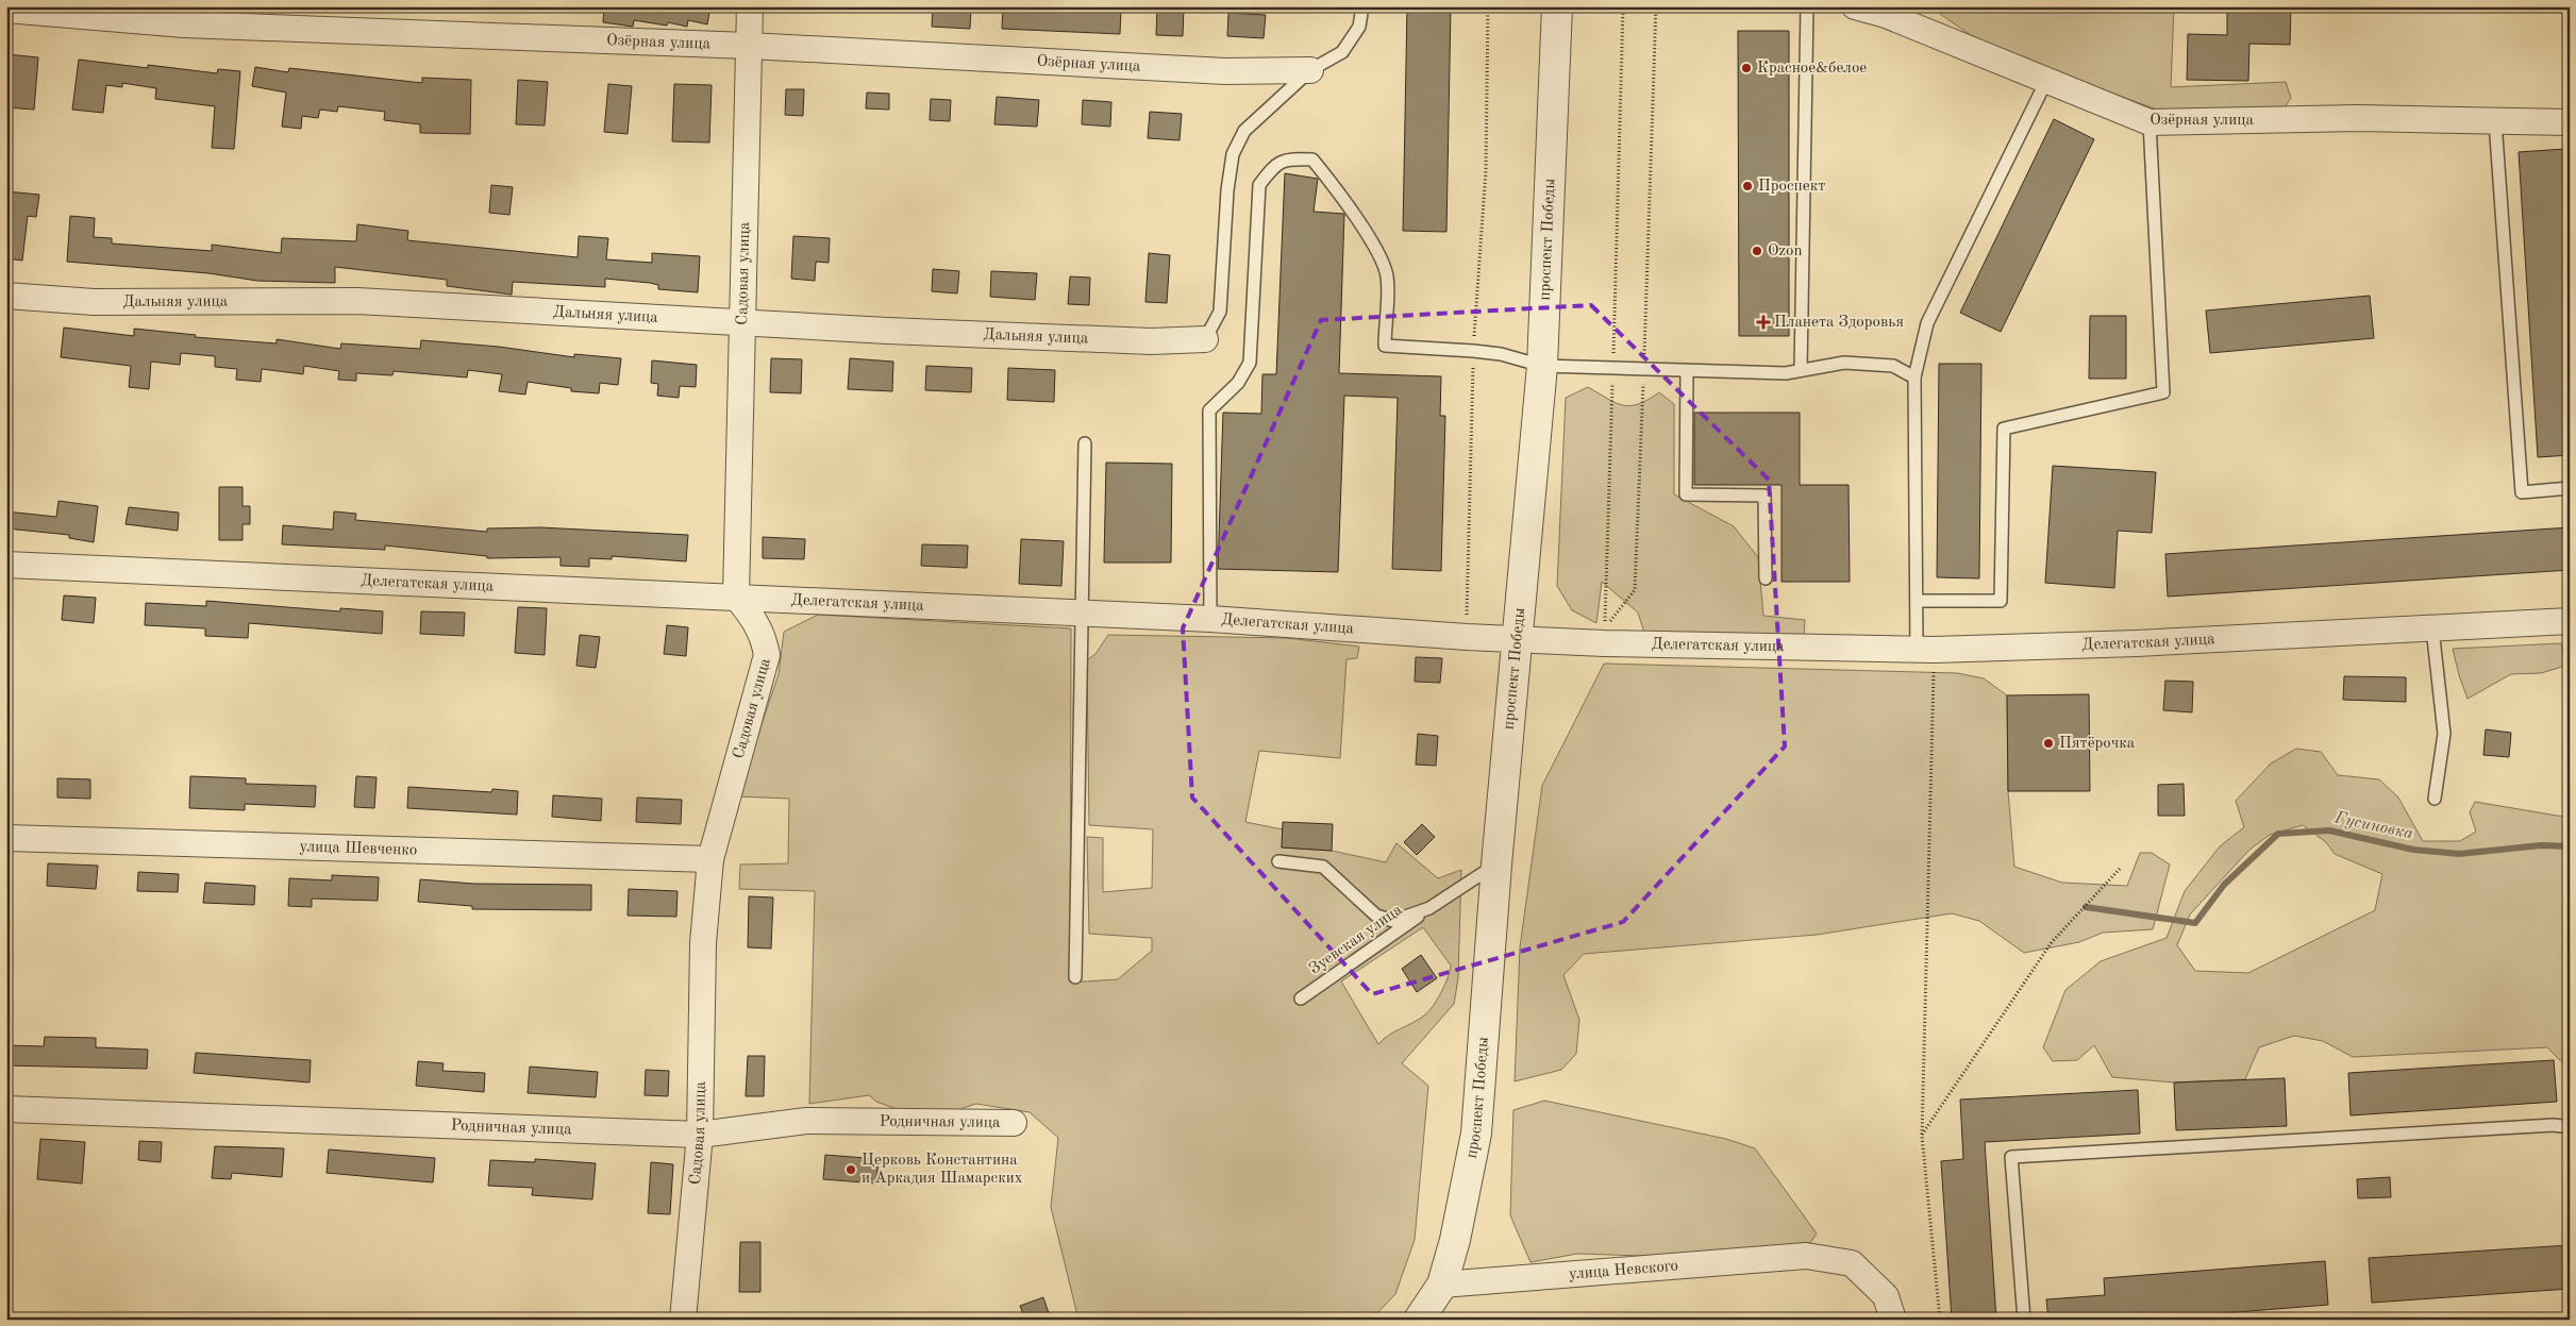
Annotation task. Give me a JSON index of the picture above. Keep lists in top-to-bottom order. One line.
{"streets":{"street":["Озёрная улица","проспект Победы","Садовая улица","Дальняя улица","Делегатская улица","улица Шевченко","Родничная улица","улица Невского"],"lane":["Зуевская улица"]},"crossings":[["Озёрная улица","Садовая улица"],["проспект Победы","Делегатская улица"],["проспект Победы","Зуевская улица"],["проспект Победы","улица Невского"],["Садовая улица","Дальняя улица"],["Садовая улица","Делегатская улица"],["Садовая улица","улица Шевченко"],["Садовая улица","Родничная улица"]],"water":["Гусиновка"],"places":{"other":["Красное&белое","Проспект","Ozon","Пятёрочка","Церковь Константина и Аркадия Шамарских"],"health":["Планета Здоровья"]}}
